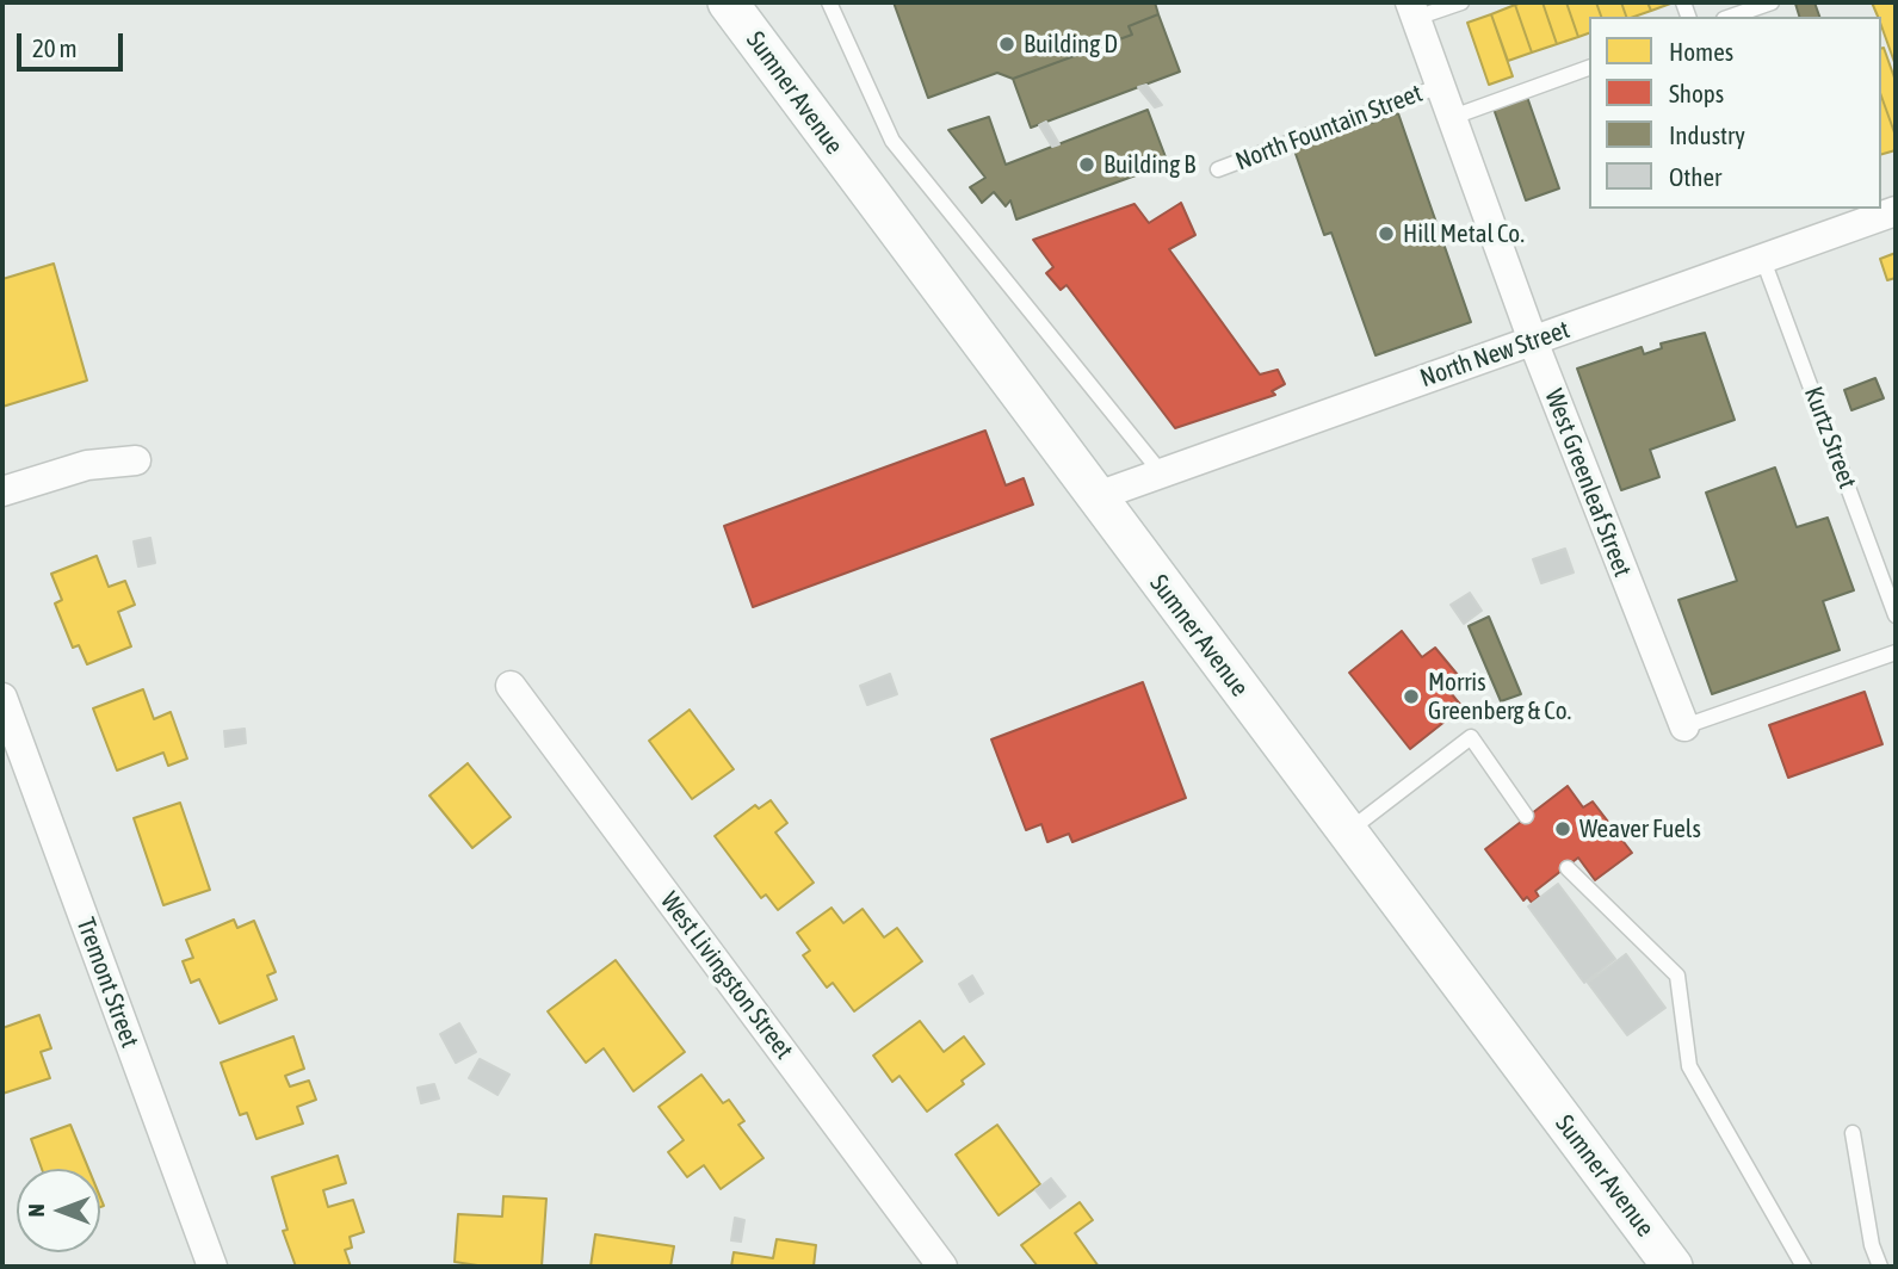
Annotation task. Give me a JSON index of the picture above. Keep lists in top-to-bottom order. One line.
{"streets":{"street":["Sumner Avenue","North New Street","West Greenleaf Street","West Livingston Street","Tremont Street"],"lane":["North Fountain Street","Kurtz Street"]},"crossings":[["Sumner Avenue","North New Street"],["North Fountain Street","West Greenleaf Street"],["North New Street","Kurtz Street"],["North New Street","West Greenleaf Street"]],"places":["Building D","Building B","Hill Metal Co.","Morris Greenberg & Co.","Weaver Fuels"],"legend":["Homes","Shops","Industry","Other"],"scale_bar":"20 m","north":"left"}
